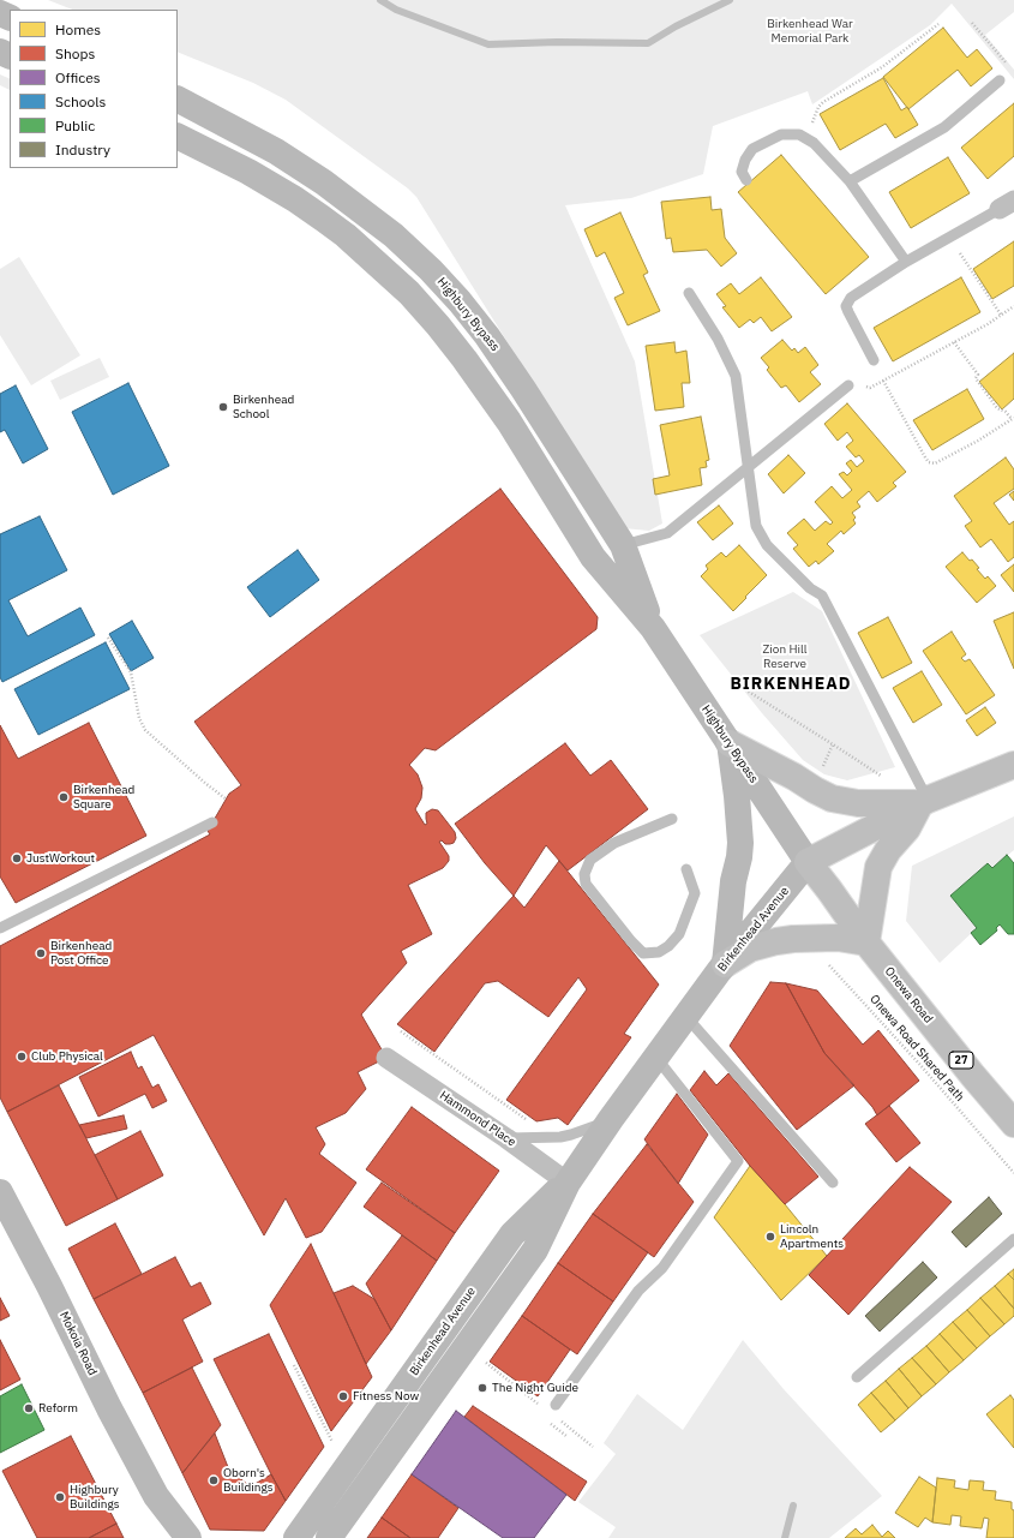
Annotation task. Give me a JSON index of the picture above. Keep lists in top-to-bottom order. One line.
{"streets":{"main road":["Highbury Bypass","Birkenhead Avenue","Onewa Road","27","Mokoia Road"],"street":["Hammond Place"],"path":["Onewa Road Shared Path"]},"crossings":[["Highbury Bypass","Birkenhead Avenue"],["Highbury Bypass","Onewa Road"],["Birkenhead Avenue","Onewa Road"],["Birkenhead Avenue","Hammond Place"]],"districts":["BIRKENHEAD"],"parks":["Birkenhead War Memorial Park","Zion Hill Reserve"],"places":["Birkenhead School","Birkenhead Square","JustWorkout","Birkenhead Post Office","Club Physical","Lincoln Apartments","The Night Guide","Fitness Now","Reform","Oborn's Buildings","Highbury Buildings"],"legend":["Homes","Shops","Offices","Schools","Public","Industry"]}
